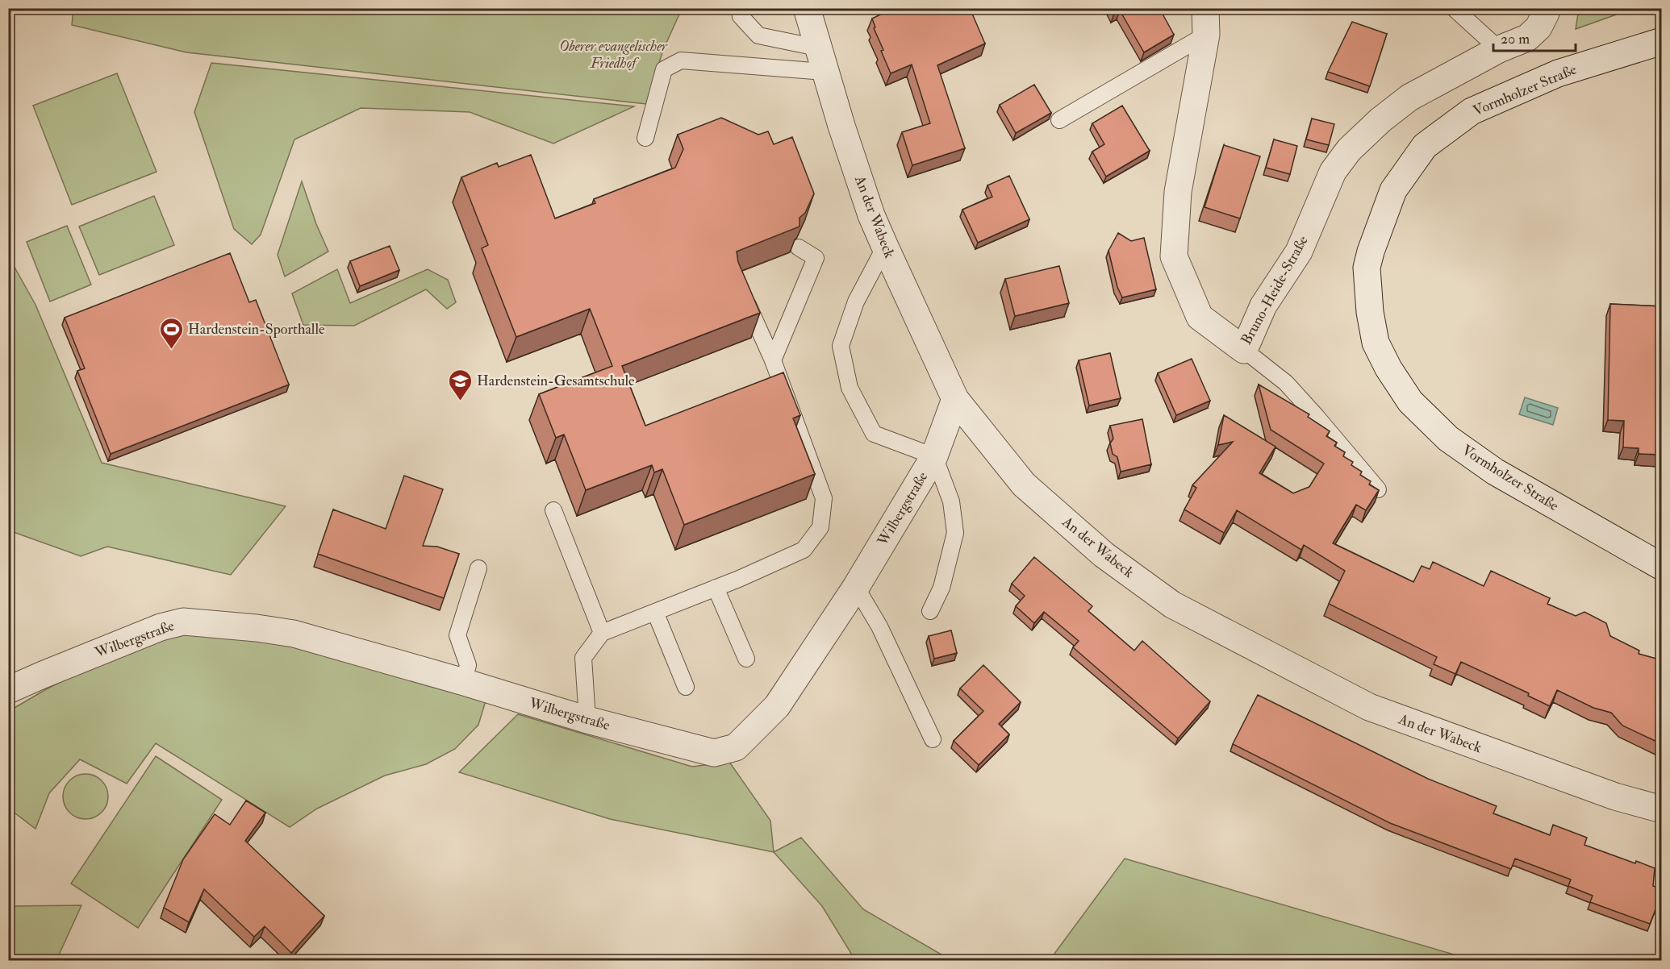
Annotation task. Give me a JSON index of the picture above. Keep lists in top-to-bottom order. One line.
{"streets":{"street":["Vormholzer Straße","An der Wabeck","Bruno-Heide-Straße","Wilbergstraße"]},"crossings":[["An der Wabeck","Wilbergstraße"]],"parks":["Oberer evangelischer Friedhof"],"places":{"sports":["Hardenstein-Sporthalle"],"school or university":["Hardenstein-Gesamtschule"]},"scale_bar":"20 m"}
